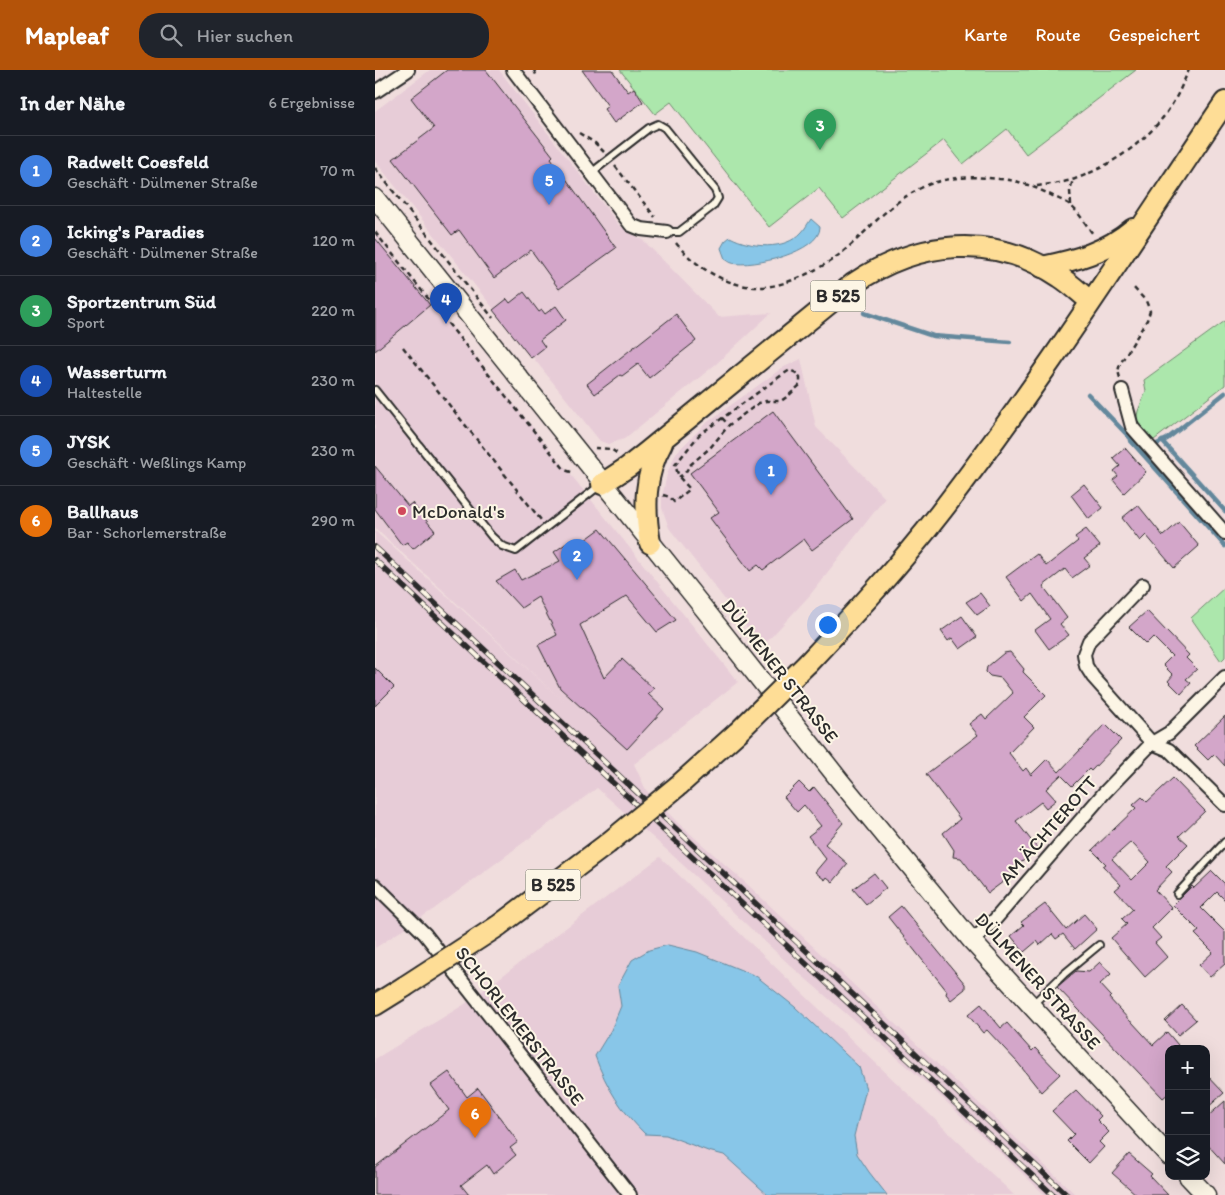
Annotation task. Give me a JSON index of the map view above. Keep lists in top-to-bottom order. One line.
{"streets":{"main road":["B 525"],"street":["DÜLMENER STRASSE","AM ÄCHTEROTT","SCHORLEMERSTRASSE"]},"crossings":[["B 525","DÜLMENER STRASSE"],["DÜLMENER STRASSE","AM ÄCHTEROTT"]],"places":["McDonald's"],"page":{"header":"Mapleaf","search":"Hier suchen","nav":["Karte","Route","Gespeichert"],"heading":["In der Nähe","6 Ergebnisse"],"pins":["3","5","4","1","2","6"],"list":[{"mark":"1","name":"Radwelt Coesfeld","note":"Geschäft · Dülmener Straße","value":"70 m"},{"mark":"2","name":"Icking's Paradies","note":"Geschäft · Dülmener Straße","value":"120 m"},{"mark":"3","name":"Sportzentrum Süd","note":"Sport","value":"220 m"},{"mark":"4","name":"Wasserturm","note":"Haltestelle","value":"230 m"},{"mark":"5","name":"JYSK","note":"Geschäft · Weßlings Kamp","value":"230 m"},{"mark":"6","name":"Ballhaus","note":"Bar · Schorlemerstraße","value":"290 m"}],"map_buttons":["+","−"]}}
